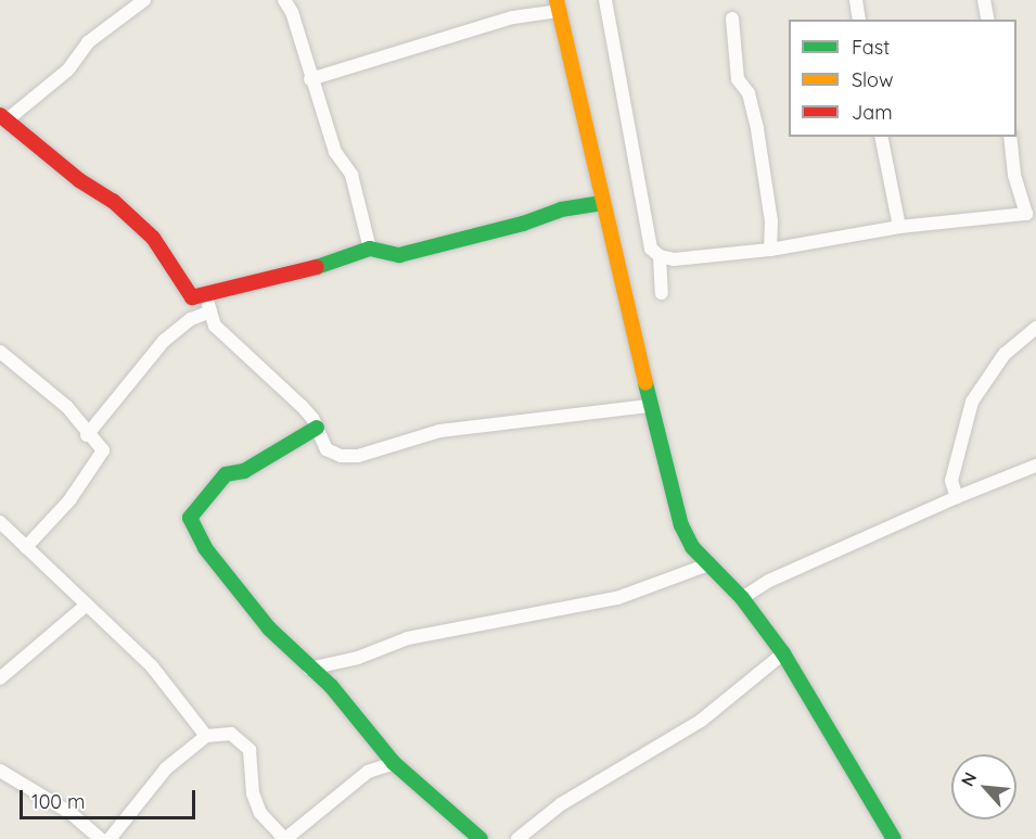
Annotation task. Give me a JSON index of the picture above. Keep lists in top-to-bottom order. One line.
{"legend":["Fast","Slow","Jam"],"scale_bar":"100 m","north":"top left"}
